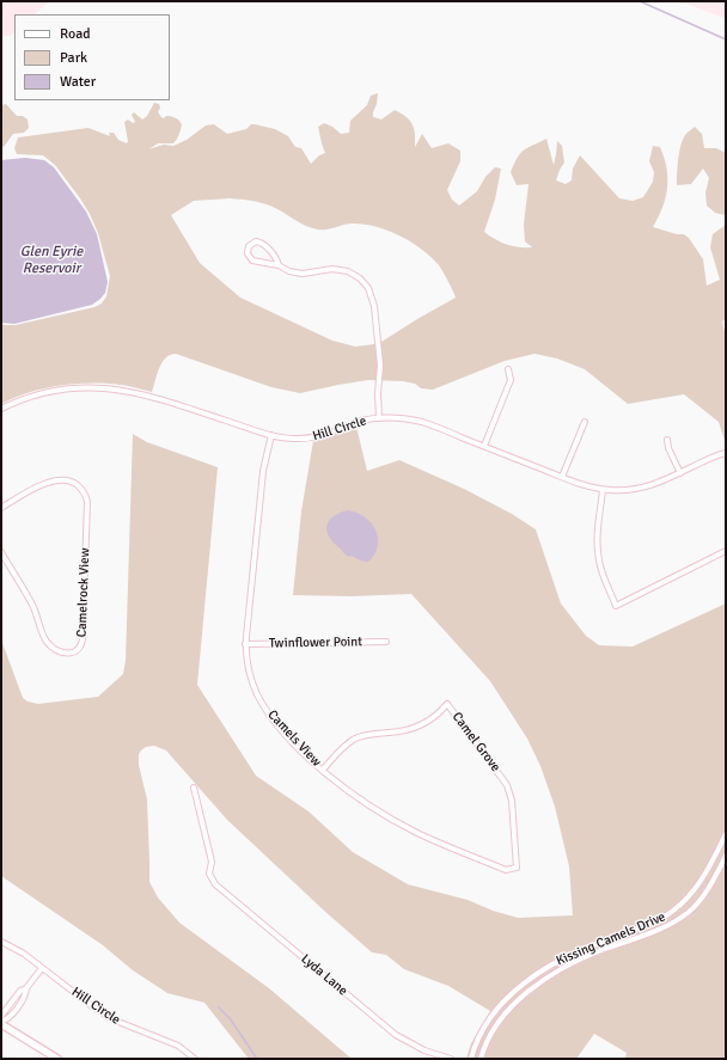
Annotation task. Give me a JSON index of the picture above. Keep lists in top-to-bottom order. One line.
{"streets":{"street":["Hill Circle","Camelrock View","Twinflower Point","Camels View","Camel Grove","Kissing Camels Drive","Lyda Lane"]},"crossings":[["Hill Circle","Camels View"],["Twinflower Point","Camels View"],["Camels View","Camel Grove"]],"water":["Glen Eyrie Reservoir"],"legend":["Road","Park","Water"]}
